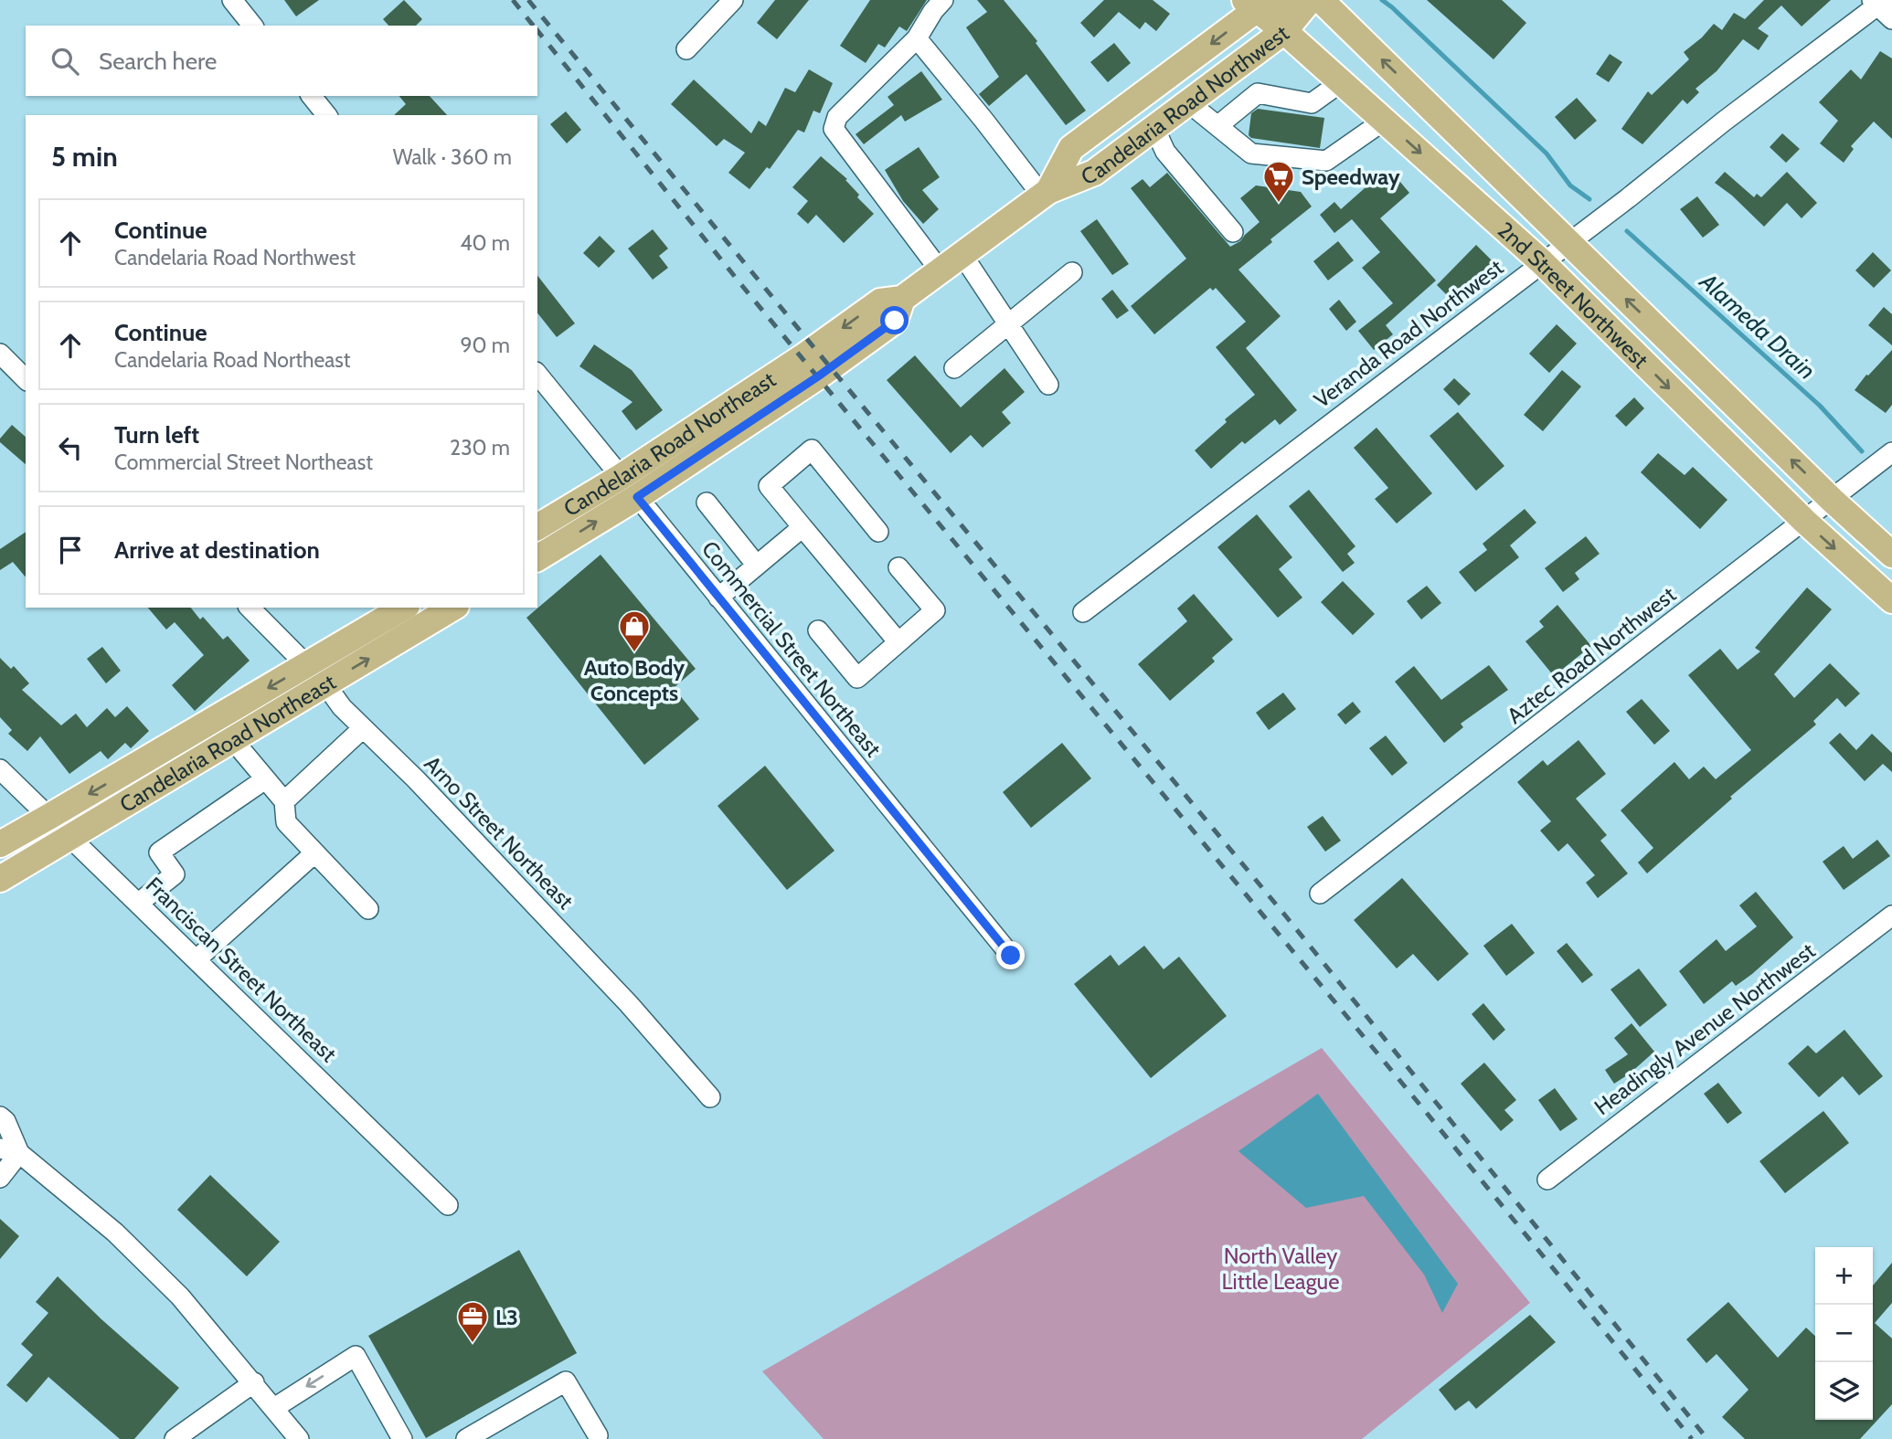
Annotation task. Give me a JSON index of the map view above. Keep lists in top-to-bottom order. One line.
{"streets":{"main road":["Candelaria Road Northwest","2nd Street Northwest","Candelaria Road Northeast"],"street":["Veranda Road Northwest","Commercial Street Northeast","Aztec Road Northwest","Arno Street Northeast","Franciscan Street Northeast","Headingly Avenue Northwest"]},"crossings":[["Candelaria Road Northwest","2nd Street Northwest"],["Candelaria Road Northwest","Candelaria Road Northeast"],["2nd Street Northwest","Veranda Road Northwest"],["2nd Street Northwest","Aztec Road Northwest"],["Candelaria Road Northeast","Commercial Street Northeast"],["Candelaria Road Northeast","Arno Street Northeast"],["Candelaria Road Northeast","Franciscan Street Northeast"]],"water":["Alameda Drain"],"parks":["North Valley Little League"],"places":{"supermarket":["Speedway"],"shop":["Auto Body Concepts"],"office":["L3"]},"page":{"search":"Search here","heading":["5 min","Walk · 360 m"],"list":[["Continue","Candelaria Road Northwest","40 m"],["Continue","Candelaria Road Northeast","90 m"],["Turn left","Commercial Street Northeast","230 m"],"Arrive at destination"],"map_buttons":["+","−"]}}
